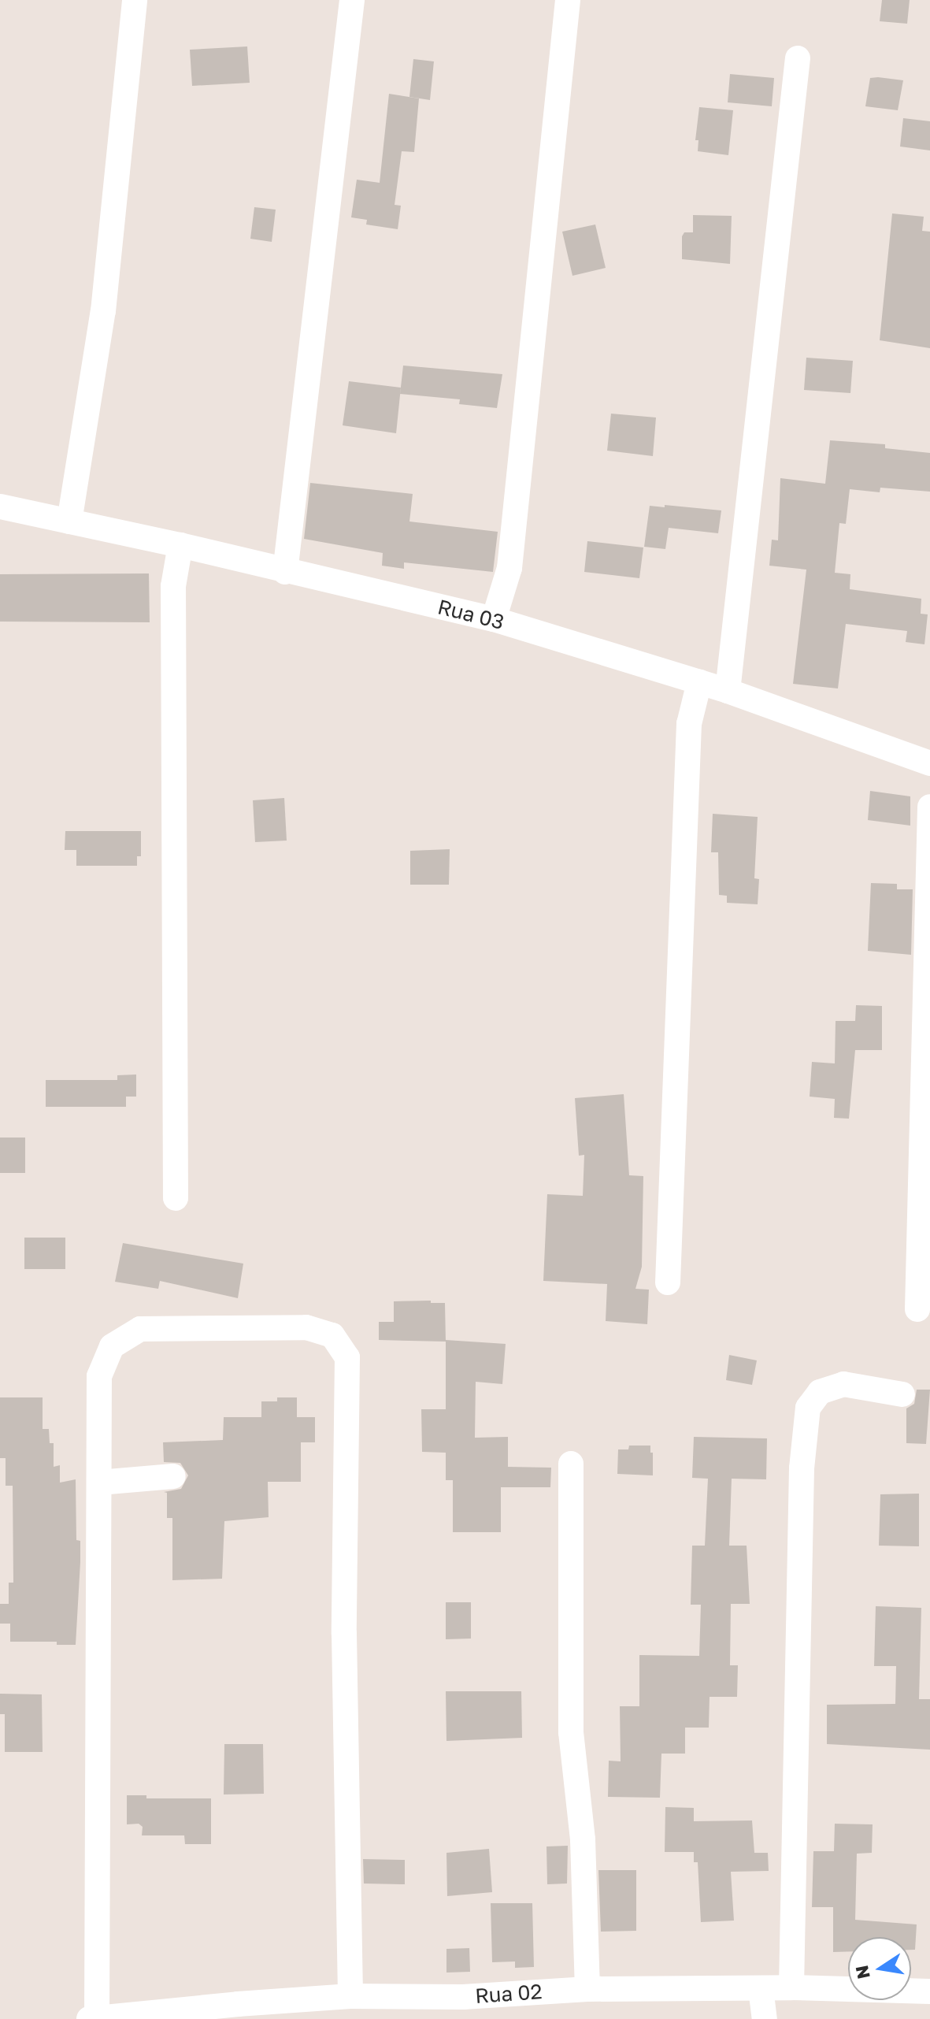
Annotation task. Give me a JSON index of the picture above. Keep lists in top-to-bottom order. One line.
{"streets":{"street":["Rua 03","Rua 02"]},"north":"left"}
